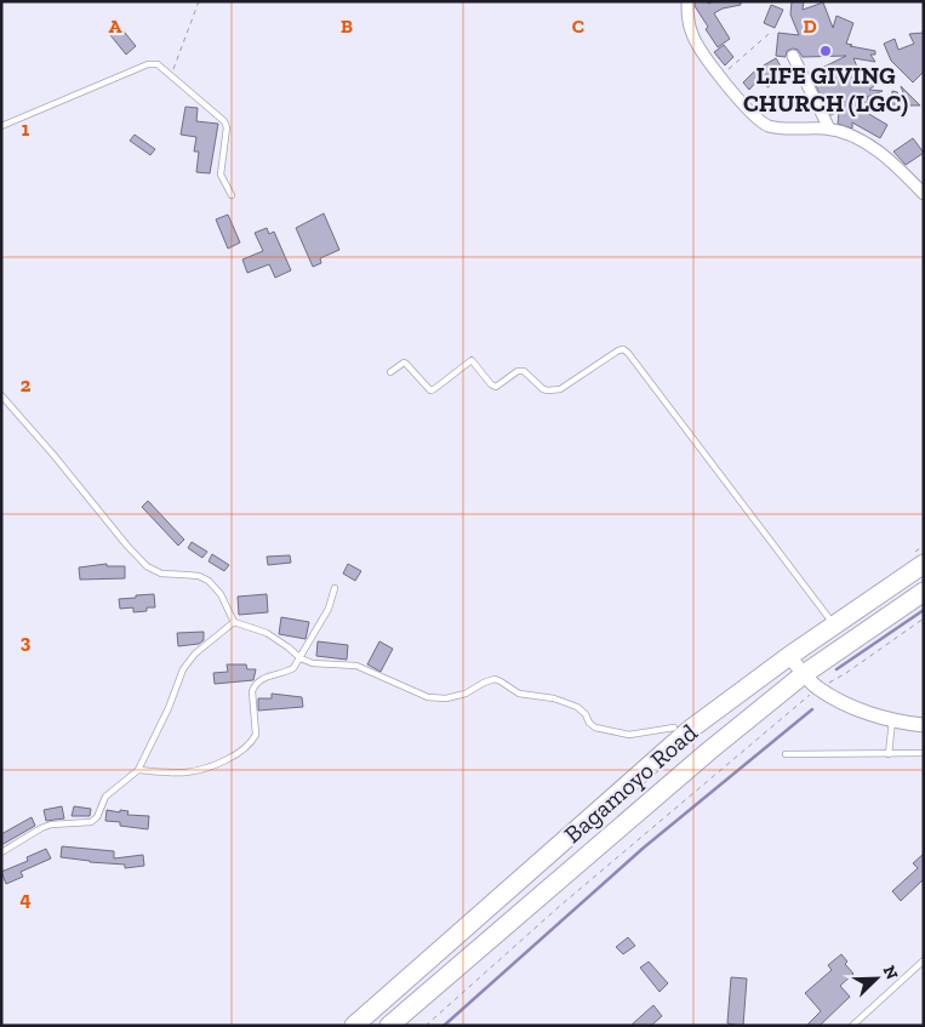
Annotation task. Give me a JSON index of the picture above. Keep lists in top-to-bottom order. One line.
{"streets":{"highway":["Bagamoyo Road"]},"places":["LIFE GIVING CHURCH (LGC)"],"north":"top right","grid":{"columns":["A","B","C","D"],"rows":["1","2","3","4"]}}
